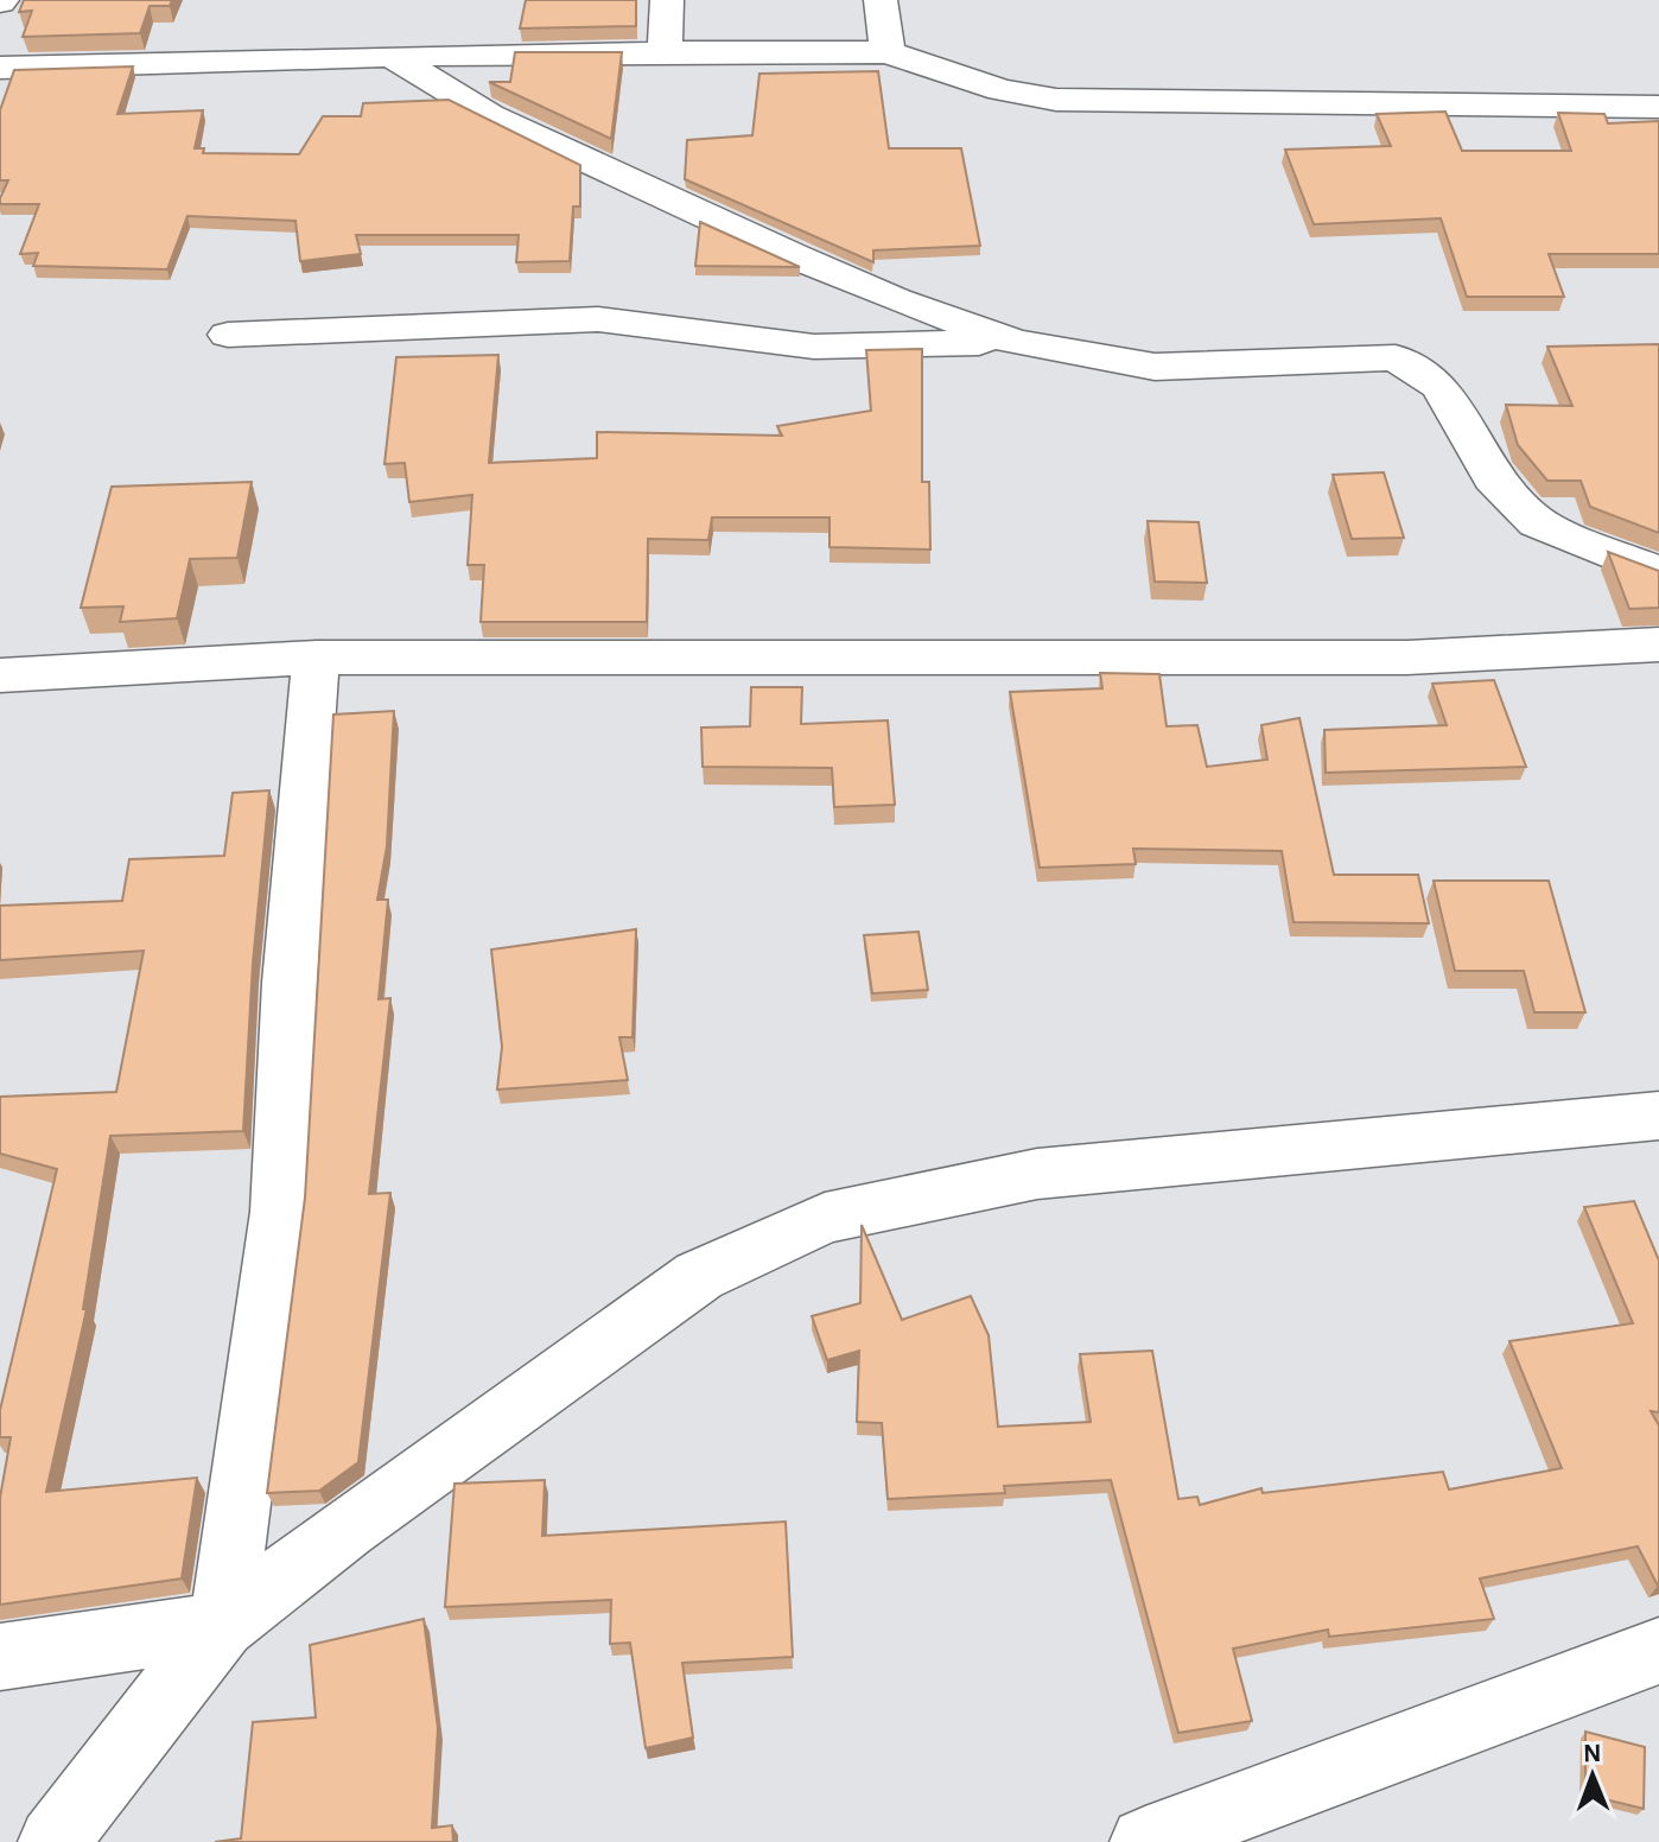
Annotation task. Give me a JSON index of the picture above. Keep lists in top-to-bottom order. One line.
{"north":"top"}
